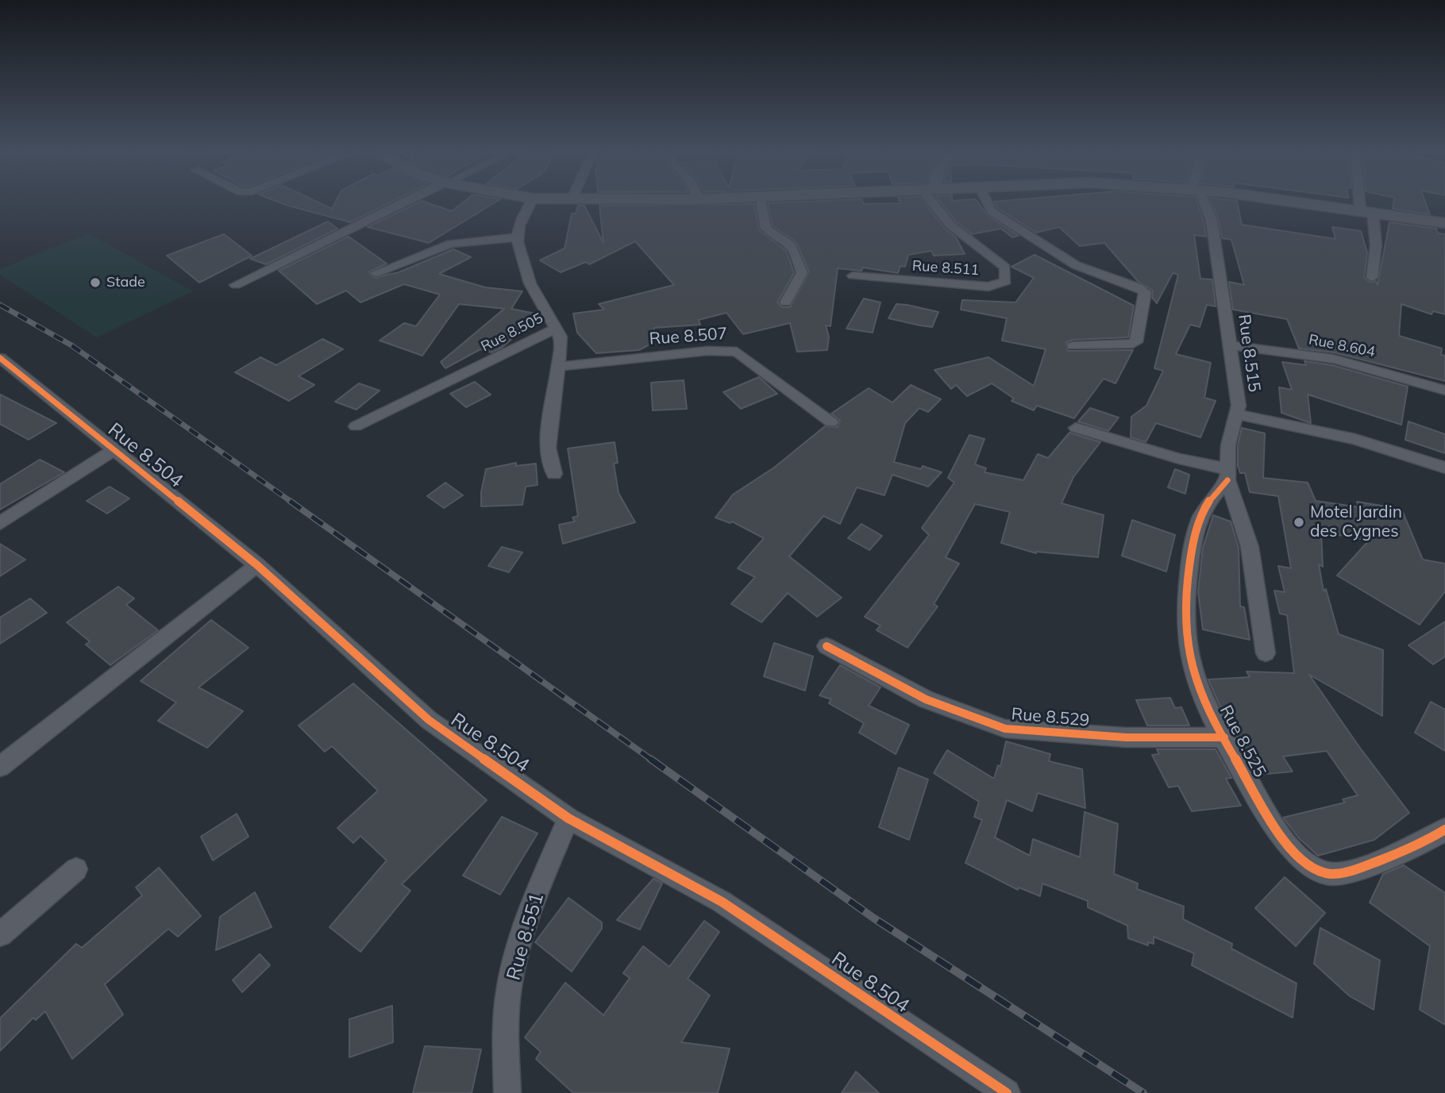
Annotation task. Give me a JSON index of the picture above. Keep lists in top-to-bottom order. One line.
{"streets":{"street":["Rue 8.511","Rue 8.505","Rue 8.507","Rue 8.604","Rue 8.515","Rue 8.504","Rue 8.529","Rue 8.525","Rue 8.551"]},"crossings":[["Rue 8.604","Rue 8.515"],["Rue 8.515","Rue 8.525"],["Rue 8.504","Rue 8.551"],["Rue 8.529","Rue 8.525"]],"places":["Stade","Motel Jardin des Cygnes"]}
